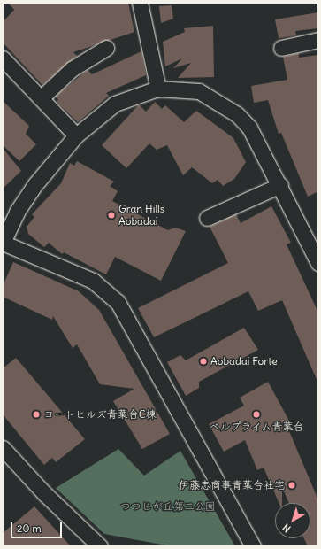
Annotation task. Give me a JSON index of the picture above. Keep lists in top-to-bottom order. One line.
{"parks":["つつじが丘第二公園"],"places":["Gran Hills Aobadai","Aobadai Forte","コートヒルズ青葉台C棟","ベルプライム青葉台","伊藤忠商事青葉台社宅"],"scale_bar":"20 m","north":"bottom left"}
